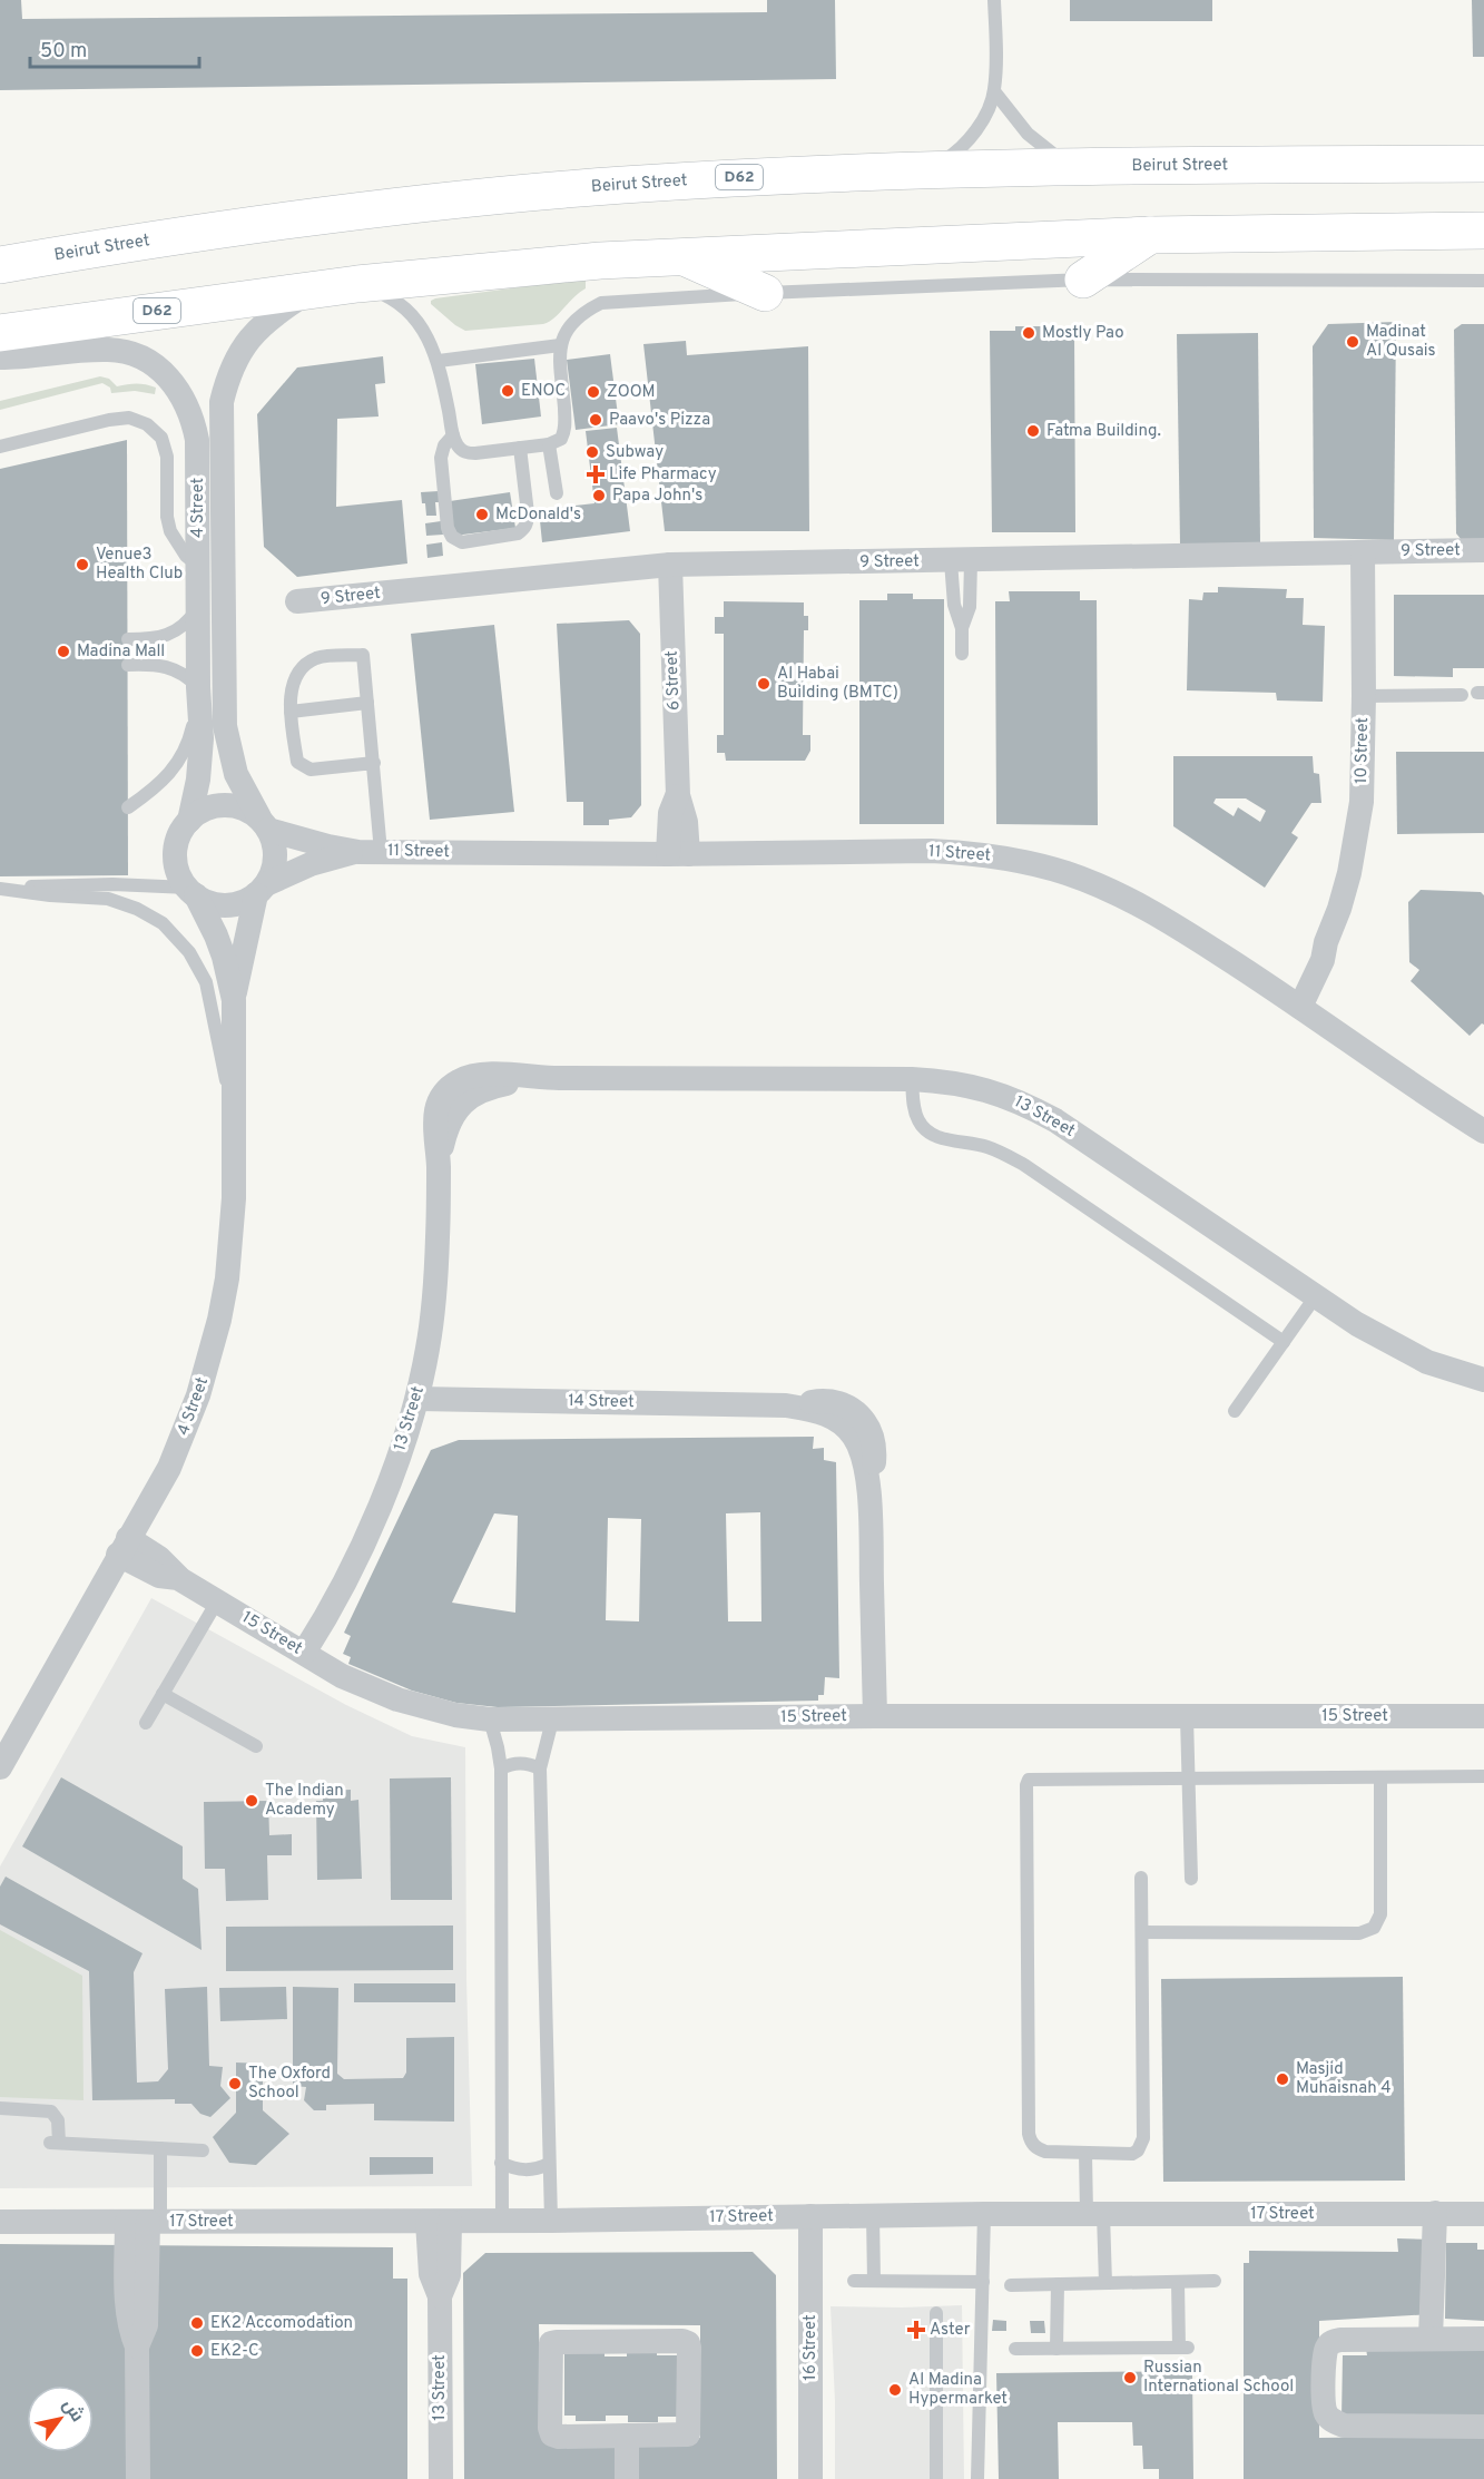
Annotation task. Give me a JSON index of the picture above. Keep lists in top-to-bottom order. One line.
{"streets":{"main road":["Beirut Street","D62"],"street":["4 Street","9 Street","6 Street","10 Street","11 Street","13 Street","14 Street","15 Street","17 Street","16 Street"]},"crossings":[["D62","4 Street"],["4 Street","11 Street"],["4 Street","15 Street"],["9 Street","6 Street"],["9 Street","10 Street"],["6 Street","11 Street"],["10 Street","11 Street"],["13 Street","14 Street"],["13 Street","15 Street"],["13 Street","17 Street"],["14 Street","15 Street"],["17 Street","16 Street"]],"places":{"other":["Mostly Pao","Madinat Al Qusais","ENOC","ZOOM","Paavo's Pizza","Fatma Building.","Subway","Papa John's","McDonald's","Venue3 Health Club","Madina Mall","Al Habai Building (BMTC)","The Indian Academy","Masjid Muhaisnah 4","The Oxford School","EK2 Accomodation","EK2-C","Russian International School","Al Madina Hypermarket"],"health":["Life Pharmacy","Aster"]},"scale_bar":"50 m","north":"top right"}
